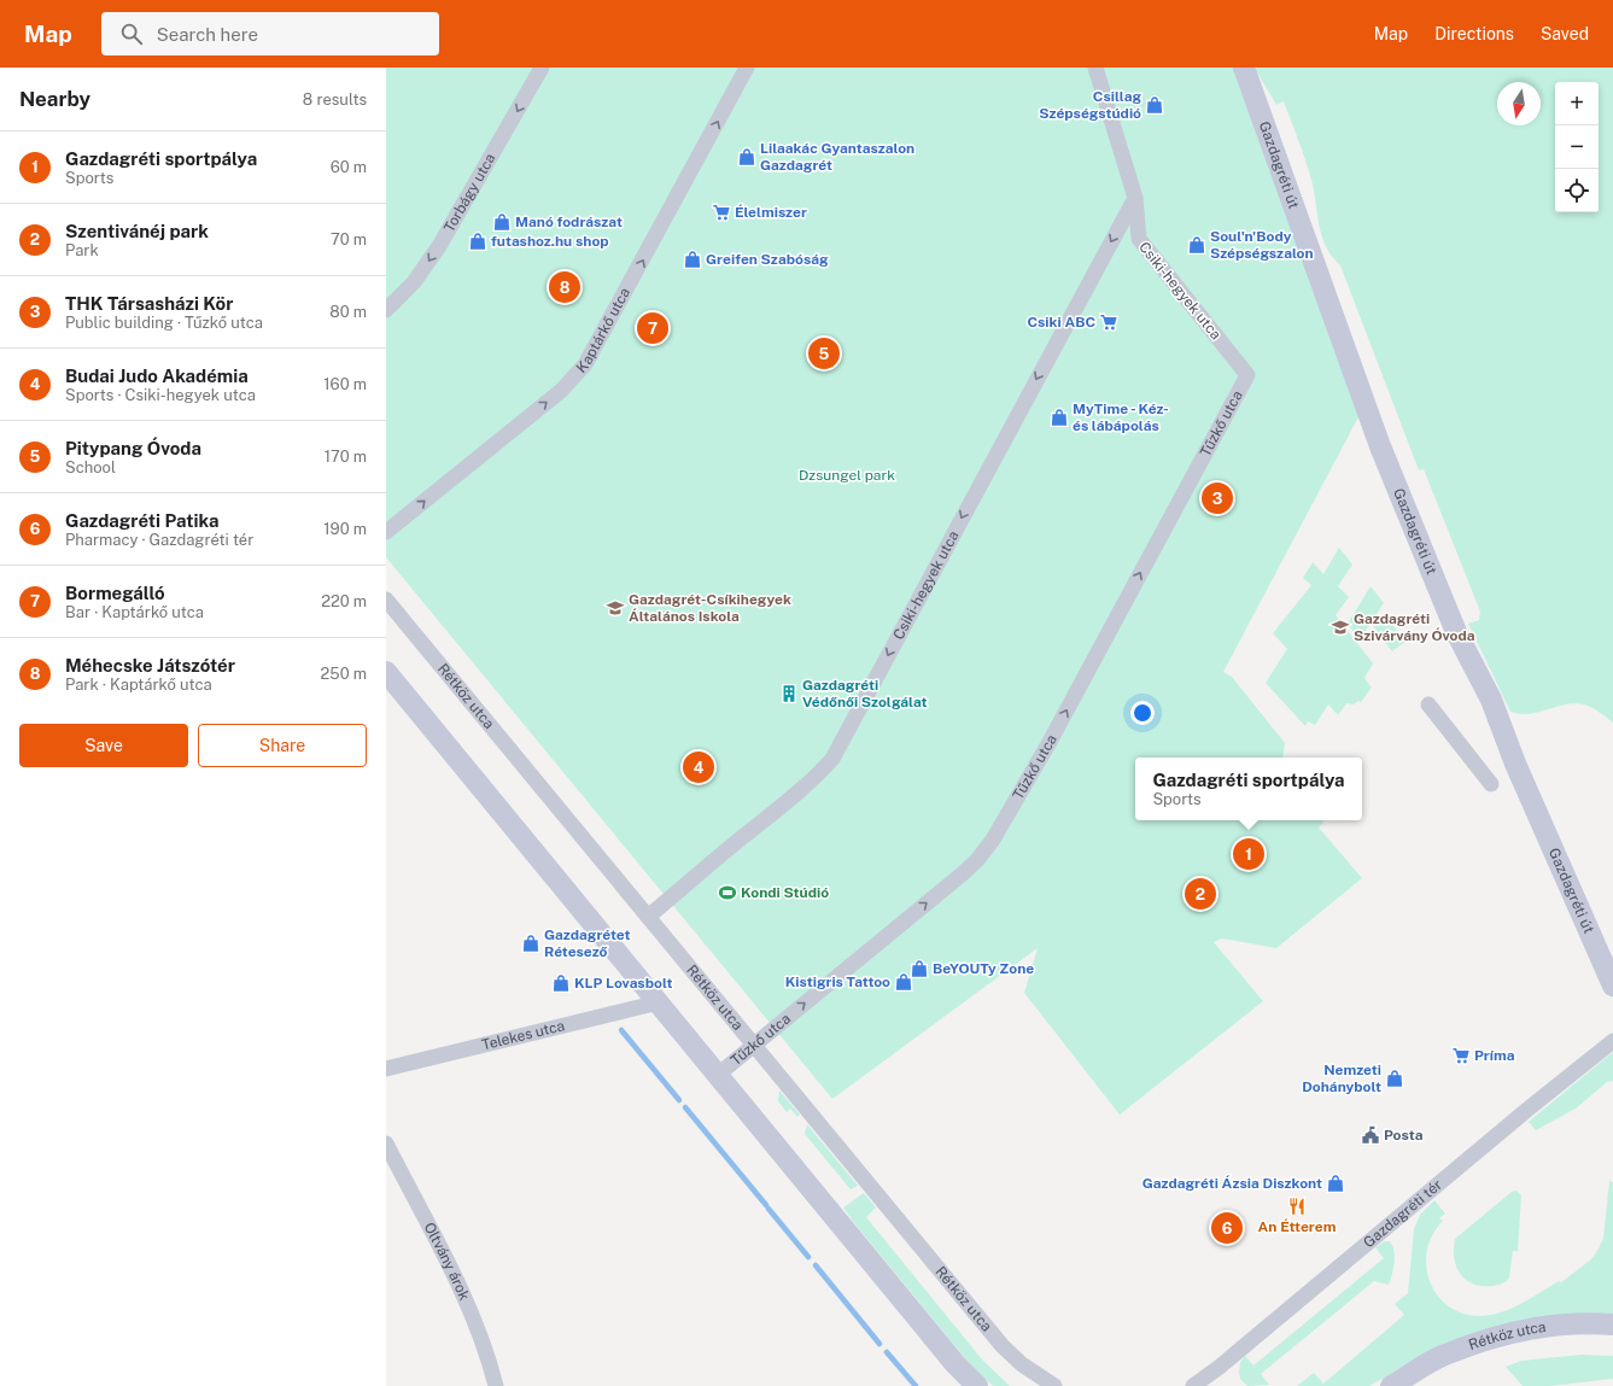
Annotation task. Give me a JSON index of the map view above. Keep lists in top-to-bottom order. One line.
{"streets":{"street":["Gazdagréti út","Torbágy utca","Csiki-hegyek utca","Kaptárkő utca","Tűzkő utca","Rétköz utca","Telekes utca","Gazdagréti tér","Oltvány árok"]},"crossings":[["Csiki-hegyek utca","Tűzkő utca"],["Csiki-hegyek utca","Rétköz utca"],["Tűzkő utca","Rétköz utca"]],"one_way":["Torbágy utca","Csiki-hegyek utca","Kaptárkő utca","Tűzkő utca"],"parks":["Dzsungel park"],"places":{"shop":["Csillag Szépségstúdió","Lilaakác Gyantaszalon Gazdagrét","Manó fodrászat","futashoz.hu shop","Soul'n'Body Szépségszalon","Greifen Szabóság","MyTime - Kéz- és lábápolás","Gazdagrétet Rétesező","BeYOUTy Zone","Kistigris Tattoo","KLP Lovasbolt","Nemzeti Dohánybolt","Gazdagréti Ázsia Diszkont"],"supermarket":["Élelmiszer","Csiki ABC","Príma"],"school or university":["Gazdagrét-Csíkihegyek Általános Iskola","Gazdagréti Szivárvány Óvoda"],"building":["Gazdagréti Védőnői Szolgálat"],"sports":["Kondi Stúdió"],"public building":["Posta"],"restaurant":["An Étterem"]},"north":"bottom","page":{"header":"Map","search":"Search here","nav":["Map","Directions","Saved"],"heading":["Nearby","8 results"],"map_buttons":["+","−"],"list":[{"mark":"1","name":"Gazdagréti sportpálya","note":"Sports","value":"60 m"},{"mark":"2","name":"Szentivánéj park","note":"Park","value":"70 m"},{"mark":"3","name":"THK Társasházi Kör","note":"Public building · Tűzkő utca","value":"80 m"},{"mark":"4","name":"Budai Judo Akadémia","note":"Sports · Csiki-hegyek utca","value":"160 m"},{"mark":"5","name":"Pitypang Óvoda","note":"School","value":"170 m"},{"mark":"6","name":"Gazdagréti Patika","note":"Pharmacy · Gazdagréti tér","value":"190 m"},{"mark":"7","name":"Bormegálló","note":"Bar · Kaptárkő utca","value":"220 m"},{"mark":"8","name":"Méhecske Játszótér","note":"Park · Kaptárkő utca","value":"250 m"}],"pins":["8","7","5","3","4","1","2","6"],"buttons":["Save","Share"],"popup":["Gazdagréti sportpálya","Sports"]}}
